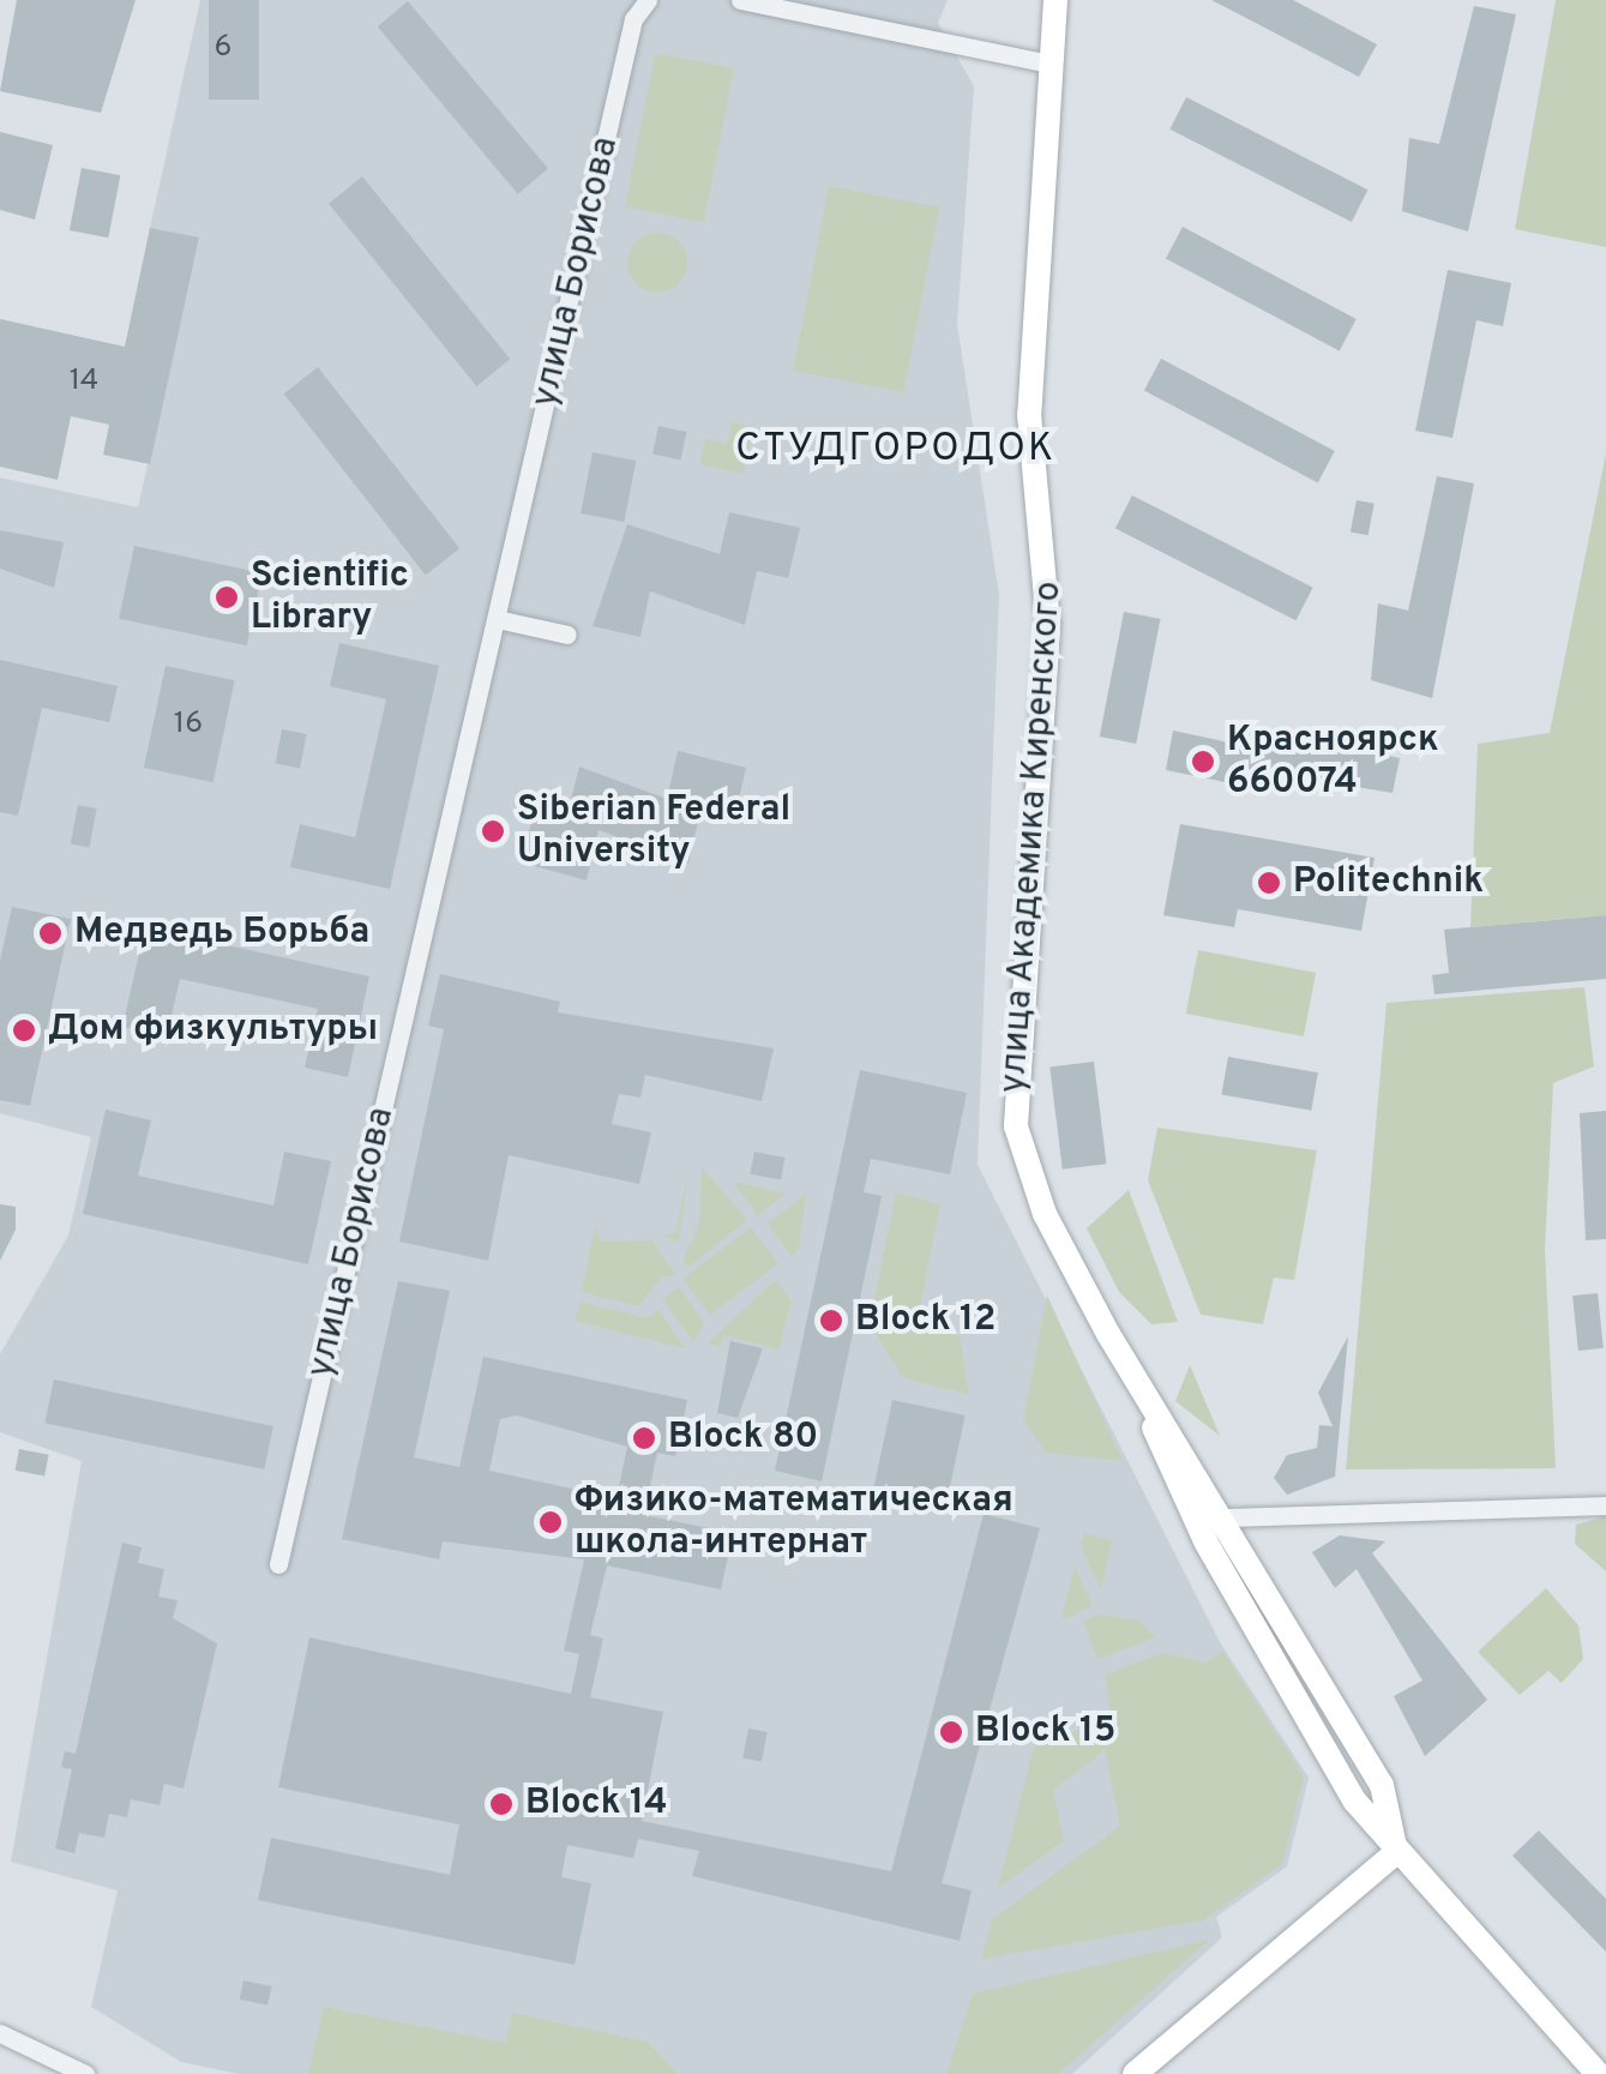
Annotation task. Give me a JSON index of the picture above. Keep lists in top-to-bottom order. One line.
{"streets":{"main road":["улица Академика Киренского"],"street":["улица Борисова"]},"districts":["СТУДГОРОДОК"],"places":["Scientific Library","Красноярск 660074","Siberian Federal University","Politechnik","Медведь Борьба","Дом физкультуры","Block 12","Block 80","Физико-математическая школа-интернат","Block 15","Block 14"],"house_numbers":["6","14","16"]}
